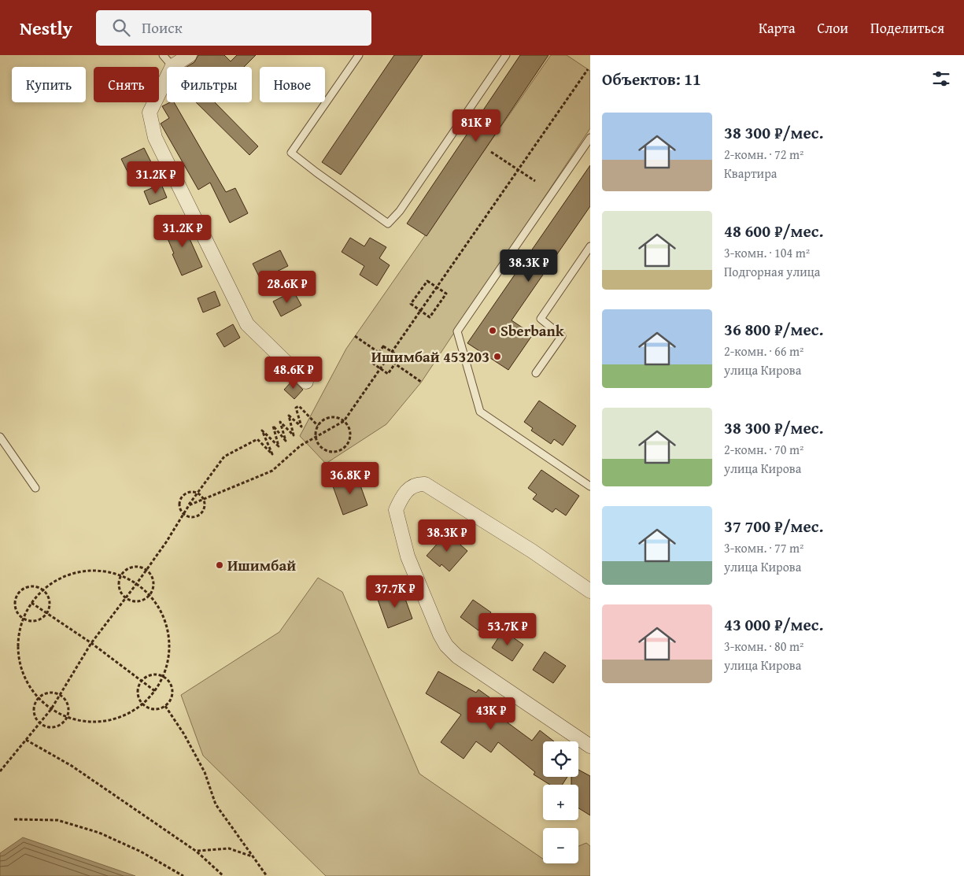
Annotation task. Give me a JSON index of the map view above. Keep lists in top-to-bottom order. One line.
{"places":["Sberbank","Ишимбай 453203","Ишимбай"],"page":{"header":"Nestly","search":"Поиск","nav":["Карта","Слои","Поделиться"],"heading":"Объектов: 11","chip":["Купить","Снять","Фильтры","Новое"],"list":[{"name":"38 300 ₽/мес.","note":"2-комн. · 72 m² · Квартира"},{"name":"48 600 ₽/мес.","note":"3-комн. · 104 m² · Подгорная улица"},{"name":"36 800 ₽/мес.","note":"2-комн. · 66 m² · улица Кирова"},{"name":"38 300 ₽/мес.","note":"2-комн. · 70 m² · улица Кирова"},{"name":"37 700 ₽/мес.","note":"3-комн. · 77 m² · улица Кирова"},{"name":"43 000 ₽/мес.","note":"3-комн. · 80 m² · улица Кирова"}],"price":["81K ₽","31.2K ₽","31.2K ₽","38.3K ₽","28.6K ₽","48.6K ₽","36.8K ₽","38.3K ₽","37.7K ₽","53.7K ₽","43K ₽"],"map_buttons":["+","−"]}}
